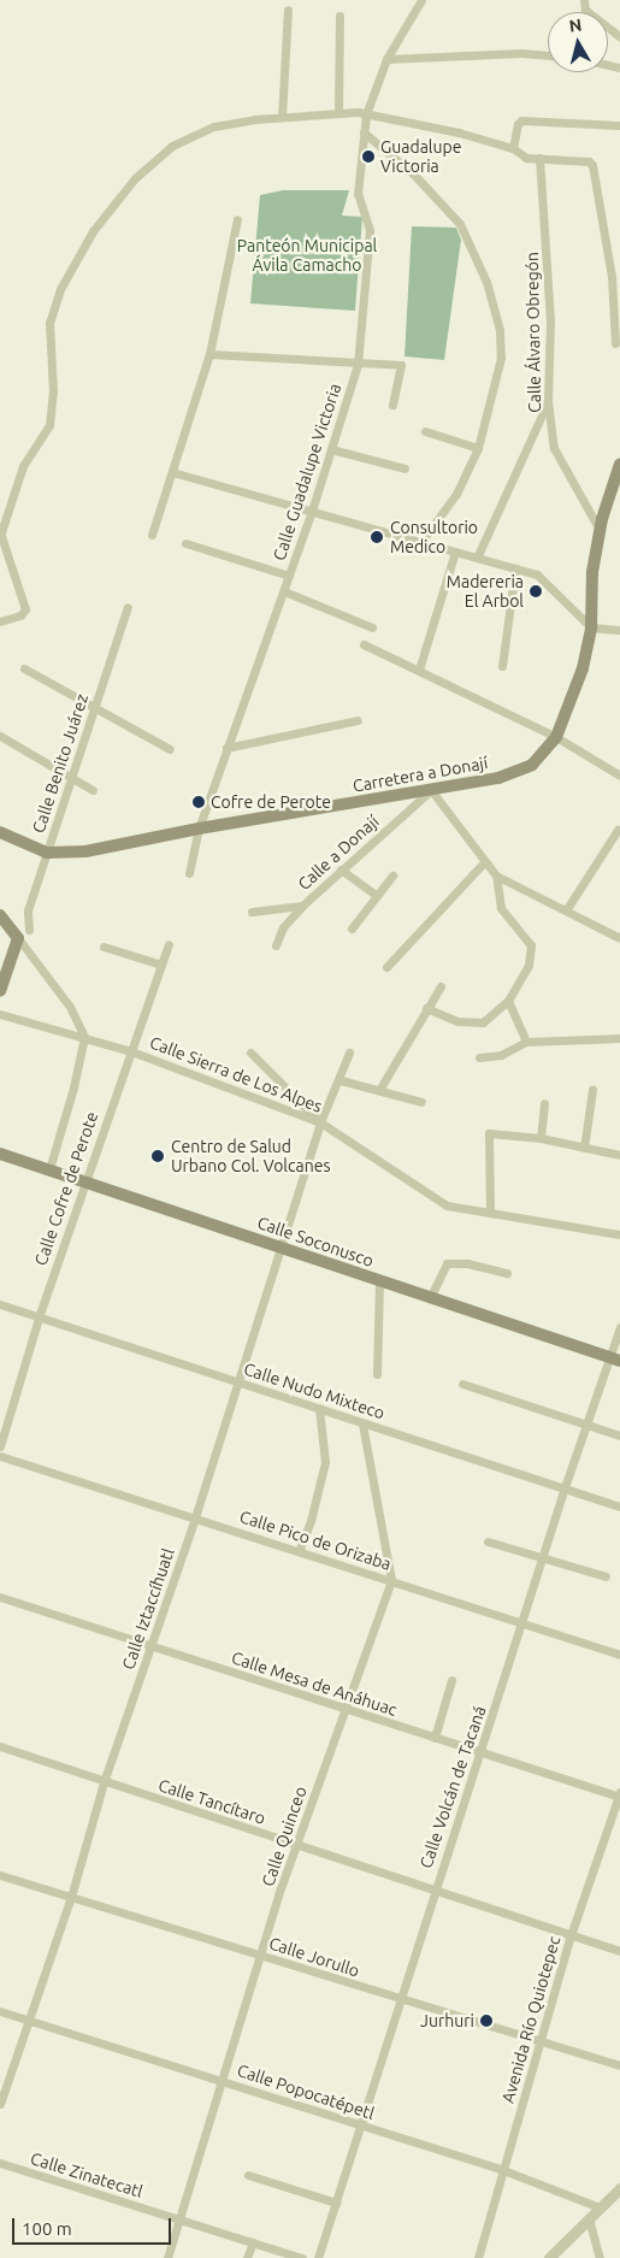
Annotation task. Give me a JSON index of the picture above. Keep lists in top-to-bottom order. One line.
{"streets":{"main road":["Carretera a Donají","Calle Soconusco"],"street":["Calle Álvaro Obregón","Calle Guadalupe Victoria","Calle Benito Juárez","Calle a Donají","Calle Sierra de Los Alpes","Calle Cofre de Perote","Calle Nudo Mixteco","Calle Pico de Orizaba","Calle Iztaccíhuatl","Calle Mesa de Anáhuac","Calle Volcán de Tacaná","Calle Tancítaro","Calle Quinceo","Calle Jorullo","Avenida Río Quiotepec","Calle Popocatépetl","Calle Zinatecatl"]},"crossings":[["Calle Álvaro Obregón","Carretera a Donají"],["Calle Guadalupe Victoria","Carretera a Donají"],["Calle Benito Juárez","Carretera a Donají"],["Carretera a Donají","Calle a Donají"],["Calle Sierra de Los Alpes","Calle Cofre de Perote"],["Calle Sierra de Los Alpes","Calle Iztaccíhuatl"],["Calle Cofre de Perote","Calle Soconusco"],["Calle Cofre de Perote","Calle Nudo Mixteco"],["Calle Soconusco","Calle Iztaccíhuatl"],["Calle Soconusco","Calle Volcán de Tacaná"],["Calle Nudo Mixteco","Calle Iztaccíhuatl"],["Calle Nudo Mixteco","Calle Volcán de Tacaná"],["Calle Pico de Orizaba","Calle Iztaccíhuatl"],["Calle Pico de Orizaba","Calle Volcán de Tacaná"],["Calle Pico de Orizaba","Calle Quinceo"],["Calle Iztaccíhuatl","Calle Mesa de Anáhuac"],["Calle Iztaccíhuatl","Calle Tancítaro"],["Calle Iztaccíhuatl","Calle Jorullo"],["Calle Iztaccíhuatl","Calle Popocatépetl"],["Calle Mesa de Anáhuac","Calle Volcán de Tacaná"],["Calle Mesa de Anáhuac","Calle Quinceo"],["Calle Mesa de Anáhuac","Avenida Río Quiotepec"],["Calle Volcán de Tacaná","Calle Tancítaro"],["Calle Volcán de Tacaná","Calle Jorullo"],["Calle Volcán de Tacaná","Calle Popocatépetl"],["Calle Tancítaro","Calle Quinceo"],["Calle Tancítaro","Avenida Río Quiotepec"],["Calle Quinceo","Calle Jorullo"],["Calle Quinceo","Calle Popocatépetl"],["Calle Quinceo","Calle Zinatecatl"],["Calle Jorullo","Avenida Río Quiotepec"],["Avenida Río Quiotepec","Calle Popocatépetl"]],"parks":["Panteón Municipal Ávila Camacho"],"places":["Guadalupe Victoria","Consultorio Medico","Madereria El Arbol","Cofre de Perote","Centro de Salud Urbano Col. Volcanes","Jurhuri"],"scale_bar":"100 m","north":"top"}
